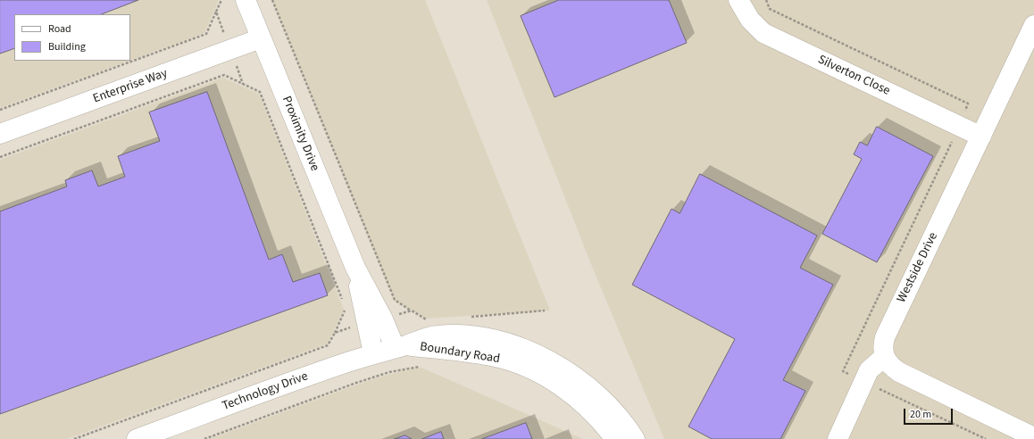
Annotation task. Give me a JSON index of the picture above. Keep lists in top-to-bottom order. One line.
{"streets":{"street":["Silverton Close","Enterprise Way","Proximity Drive","Westside Drive","Boundary Road","Technology Drive"]},"crossings":[["Silverton Close","Westside Drive"],["Enterprise Way","Proximity Drive"],["Proximity Drive","Boundary Road"],["Proximity Drive","Technology Drive"],["Boundary Road","Technology Drive"]],"legend":["Road","Building"],"scale_bar":"20 m"}
